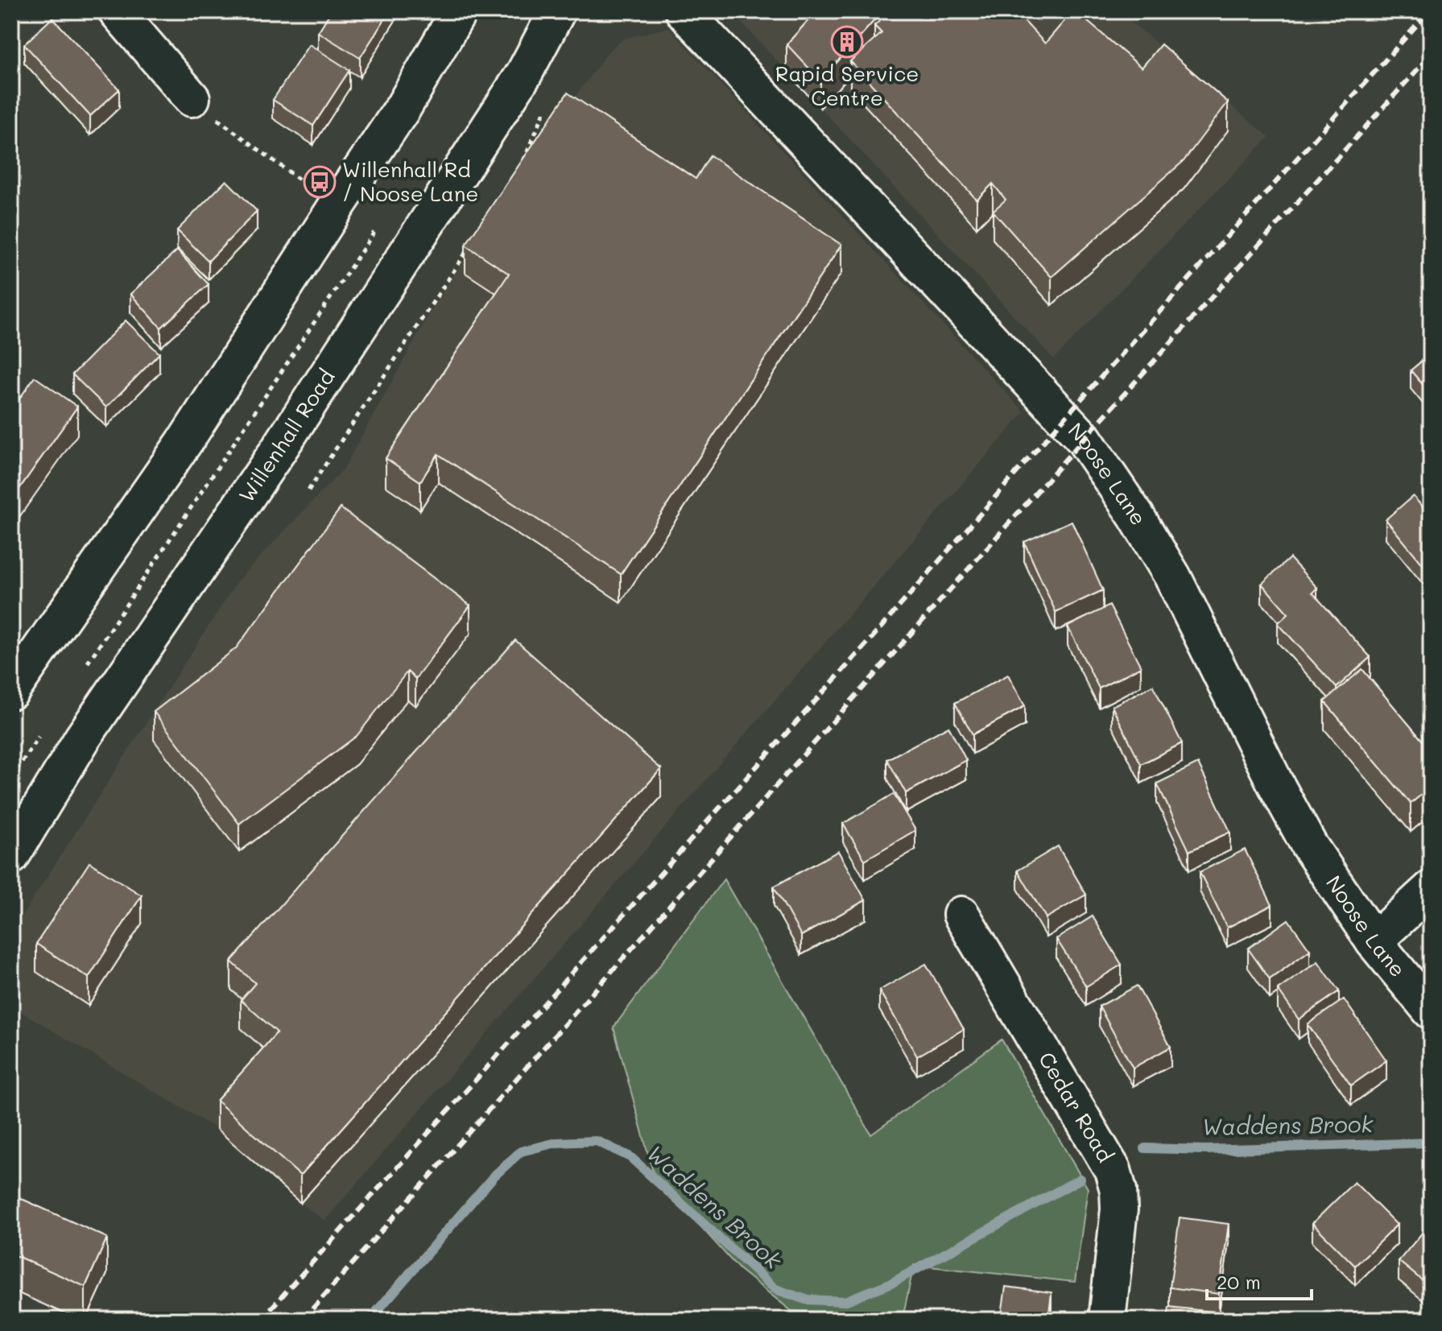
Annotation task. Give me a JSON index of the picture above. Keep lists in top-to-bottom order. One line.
{"streets":{"main road":["Willenhall Road","Noose Lane","Cedar Road"]},"water":["Waddens Brook"],"places":{"building":["Rapid Service Centre"],"bus stop":["Willenhall Rd / Noose Lane"]},"scale_bar":"20 m"}
